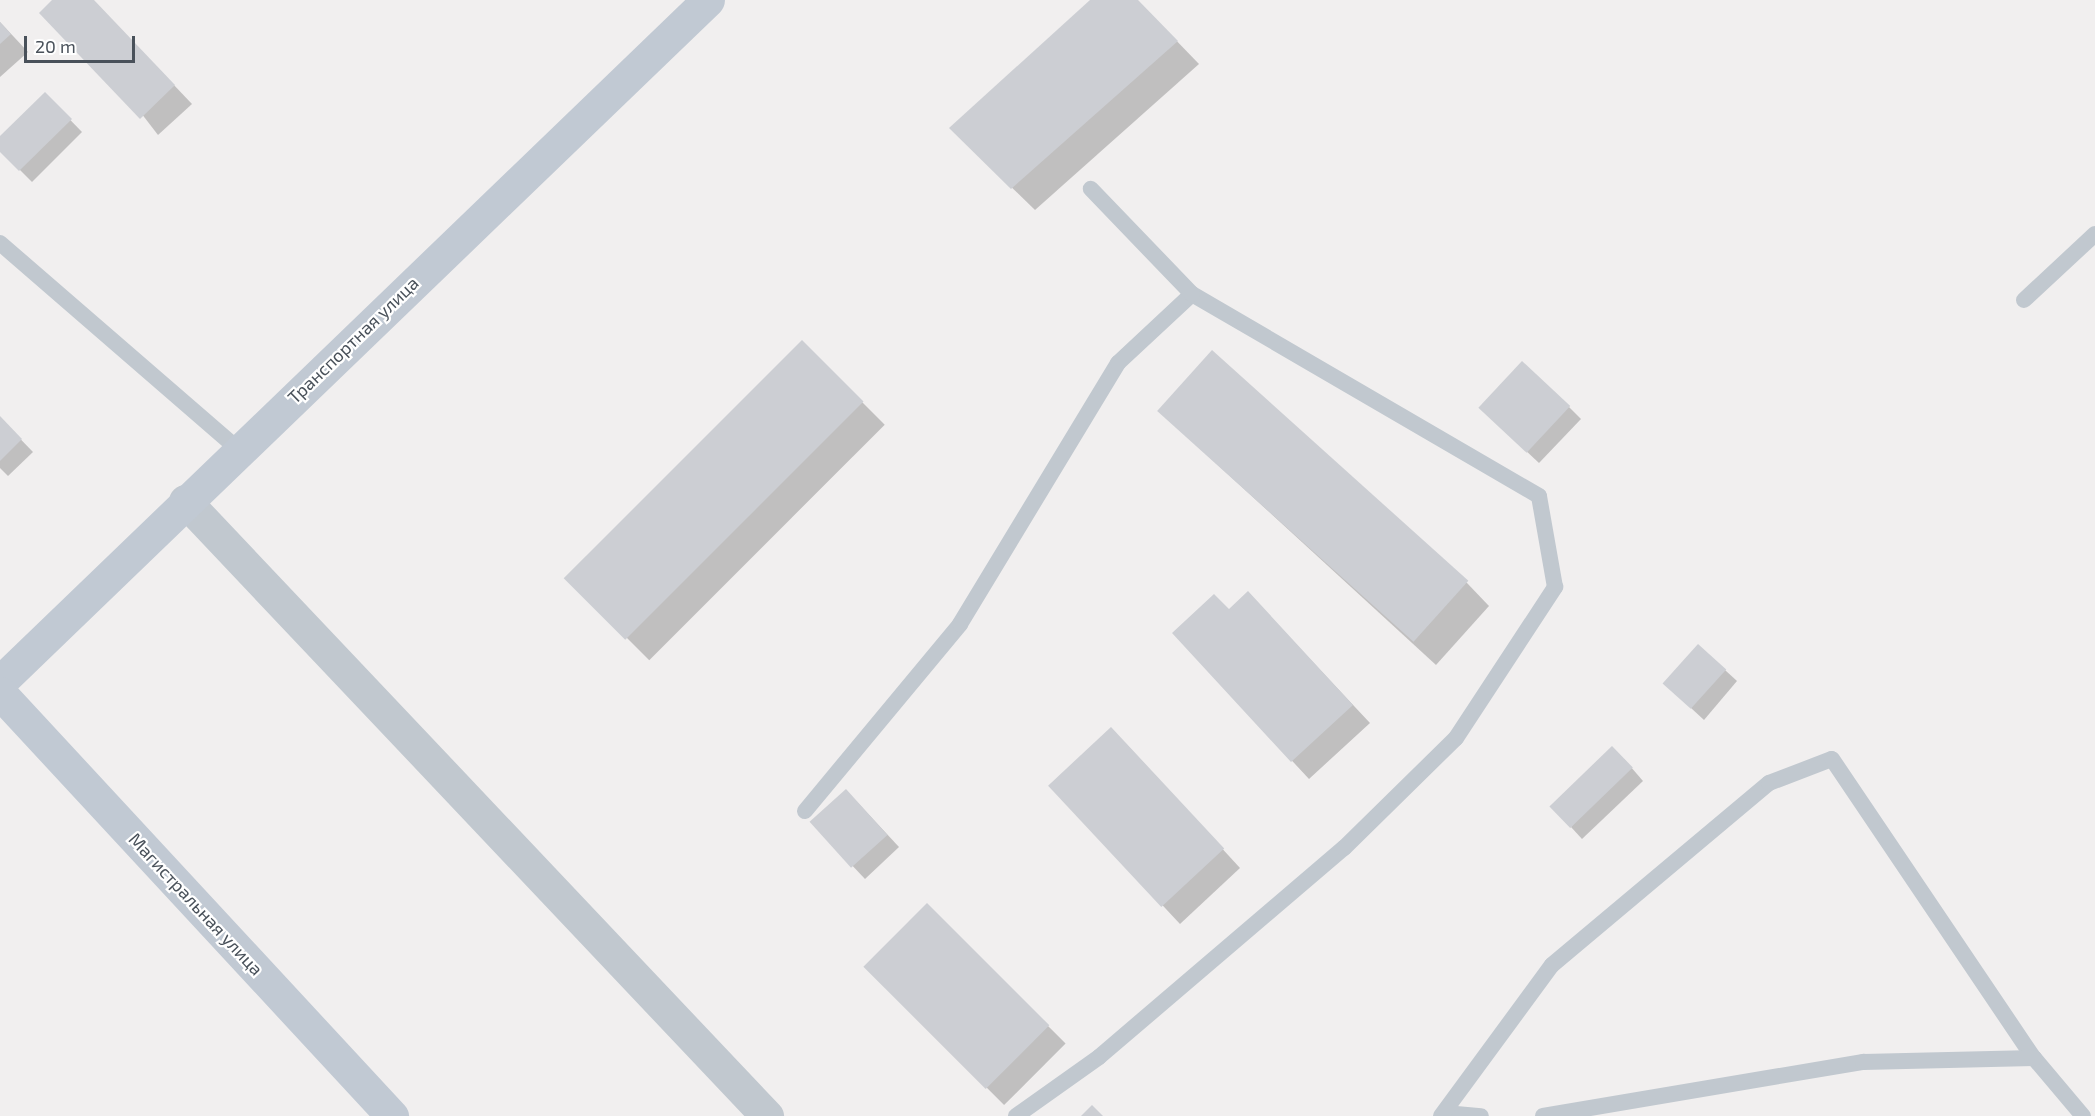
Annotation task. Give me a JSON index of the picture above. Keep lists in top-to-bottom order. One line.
{"streets":{"street":["Транспортная улица","Магистральная улица"]},"scale_bar":"20 m"}
